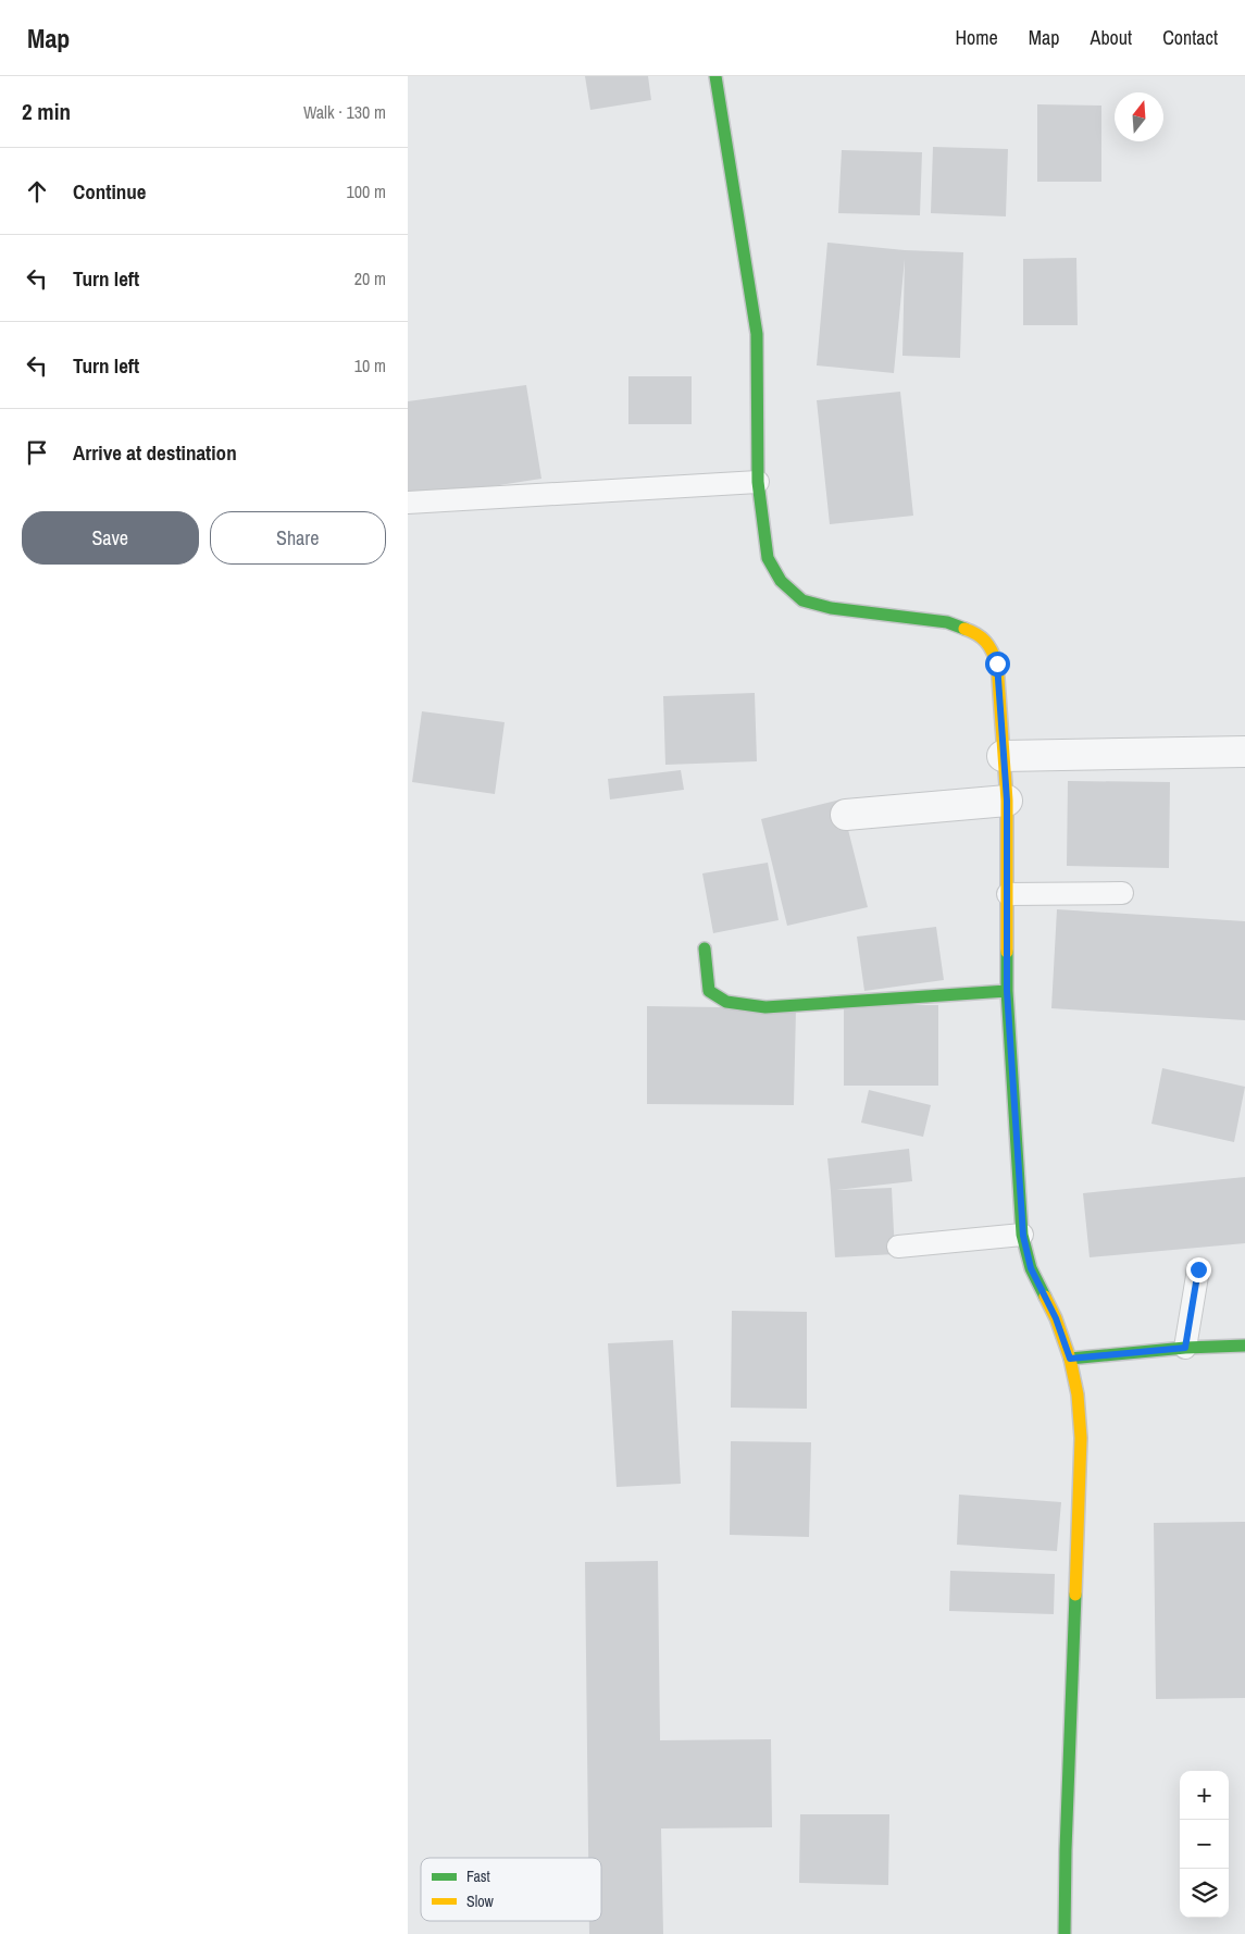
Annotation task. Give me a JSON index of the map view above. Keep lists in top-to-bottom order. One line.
{"legend":["Fast","Slow"],"north":"top","page":{"header":"Map","nav":["Home","Map","About","Contact"],"heading":["2 min","Walk · 130 m"],"list":[["Continue","100 m"],["Turn left","20 m"],["Turn left","10 m"],"Arrive at destination"],"buttons":["Save","Share"],"map_buttons":["+","−"]}}
